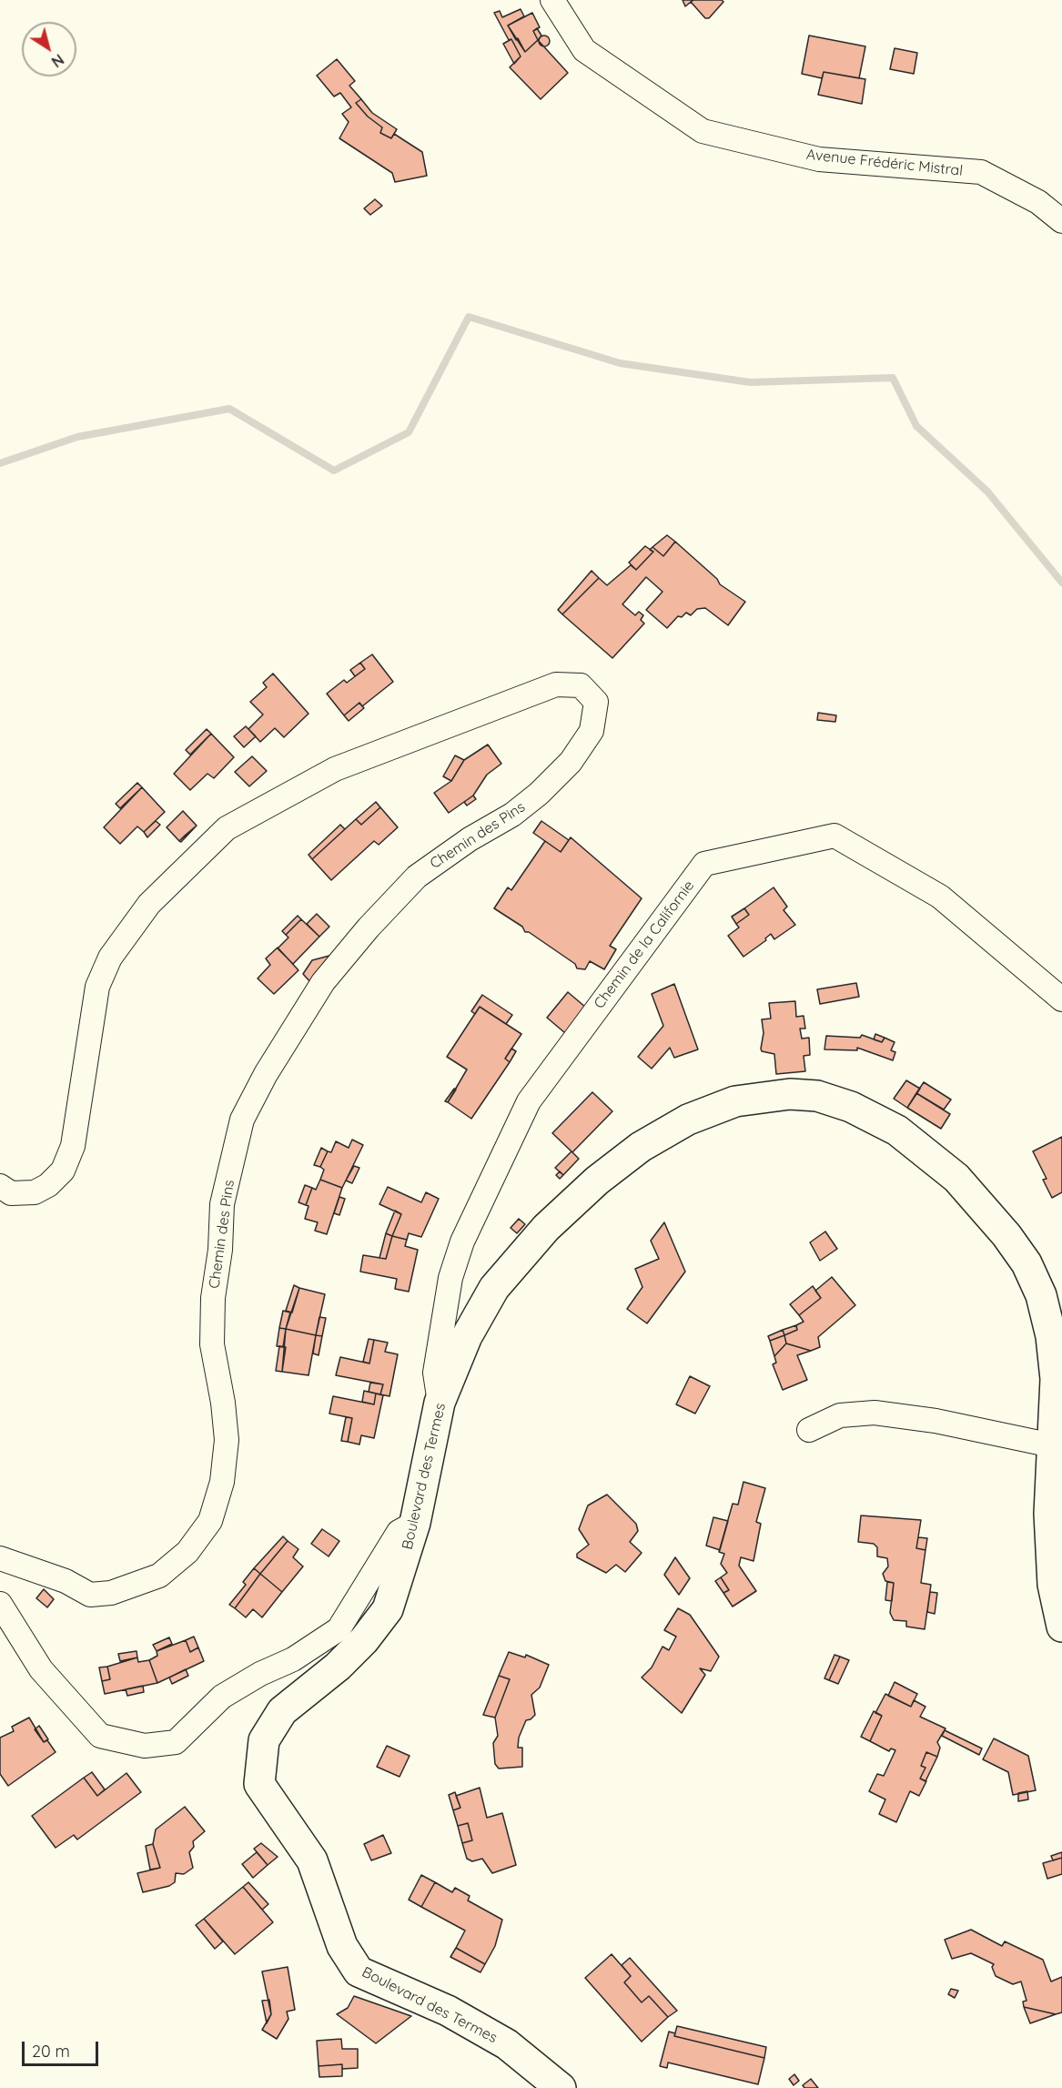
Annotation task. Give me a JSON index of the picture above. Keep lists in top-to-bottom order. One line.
{"streets":{"street":["Avenue Frédéric Mistral","Chemin des Pins","Chemin de la Californie","Boulevard des Termes"]},"crossings":[["Chemin de la Californie","Boulevard des Termes"]],"scale_bar":"20 m","north":"bottom right"}
